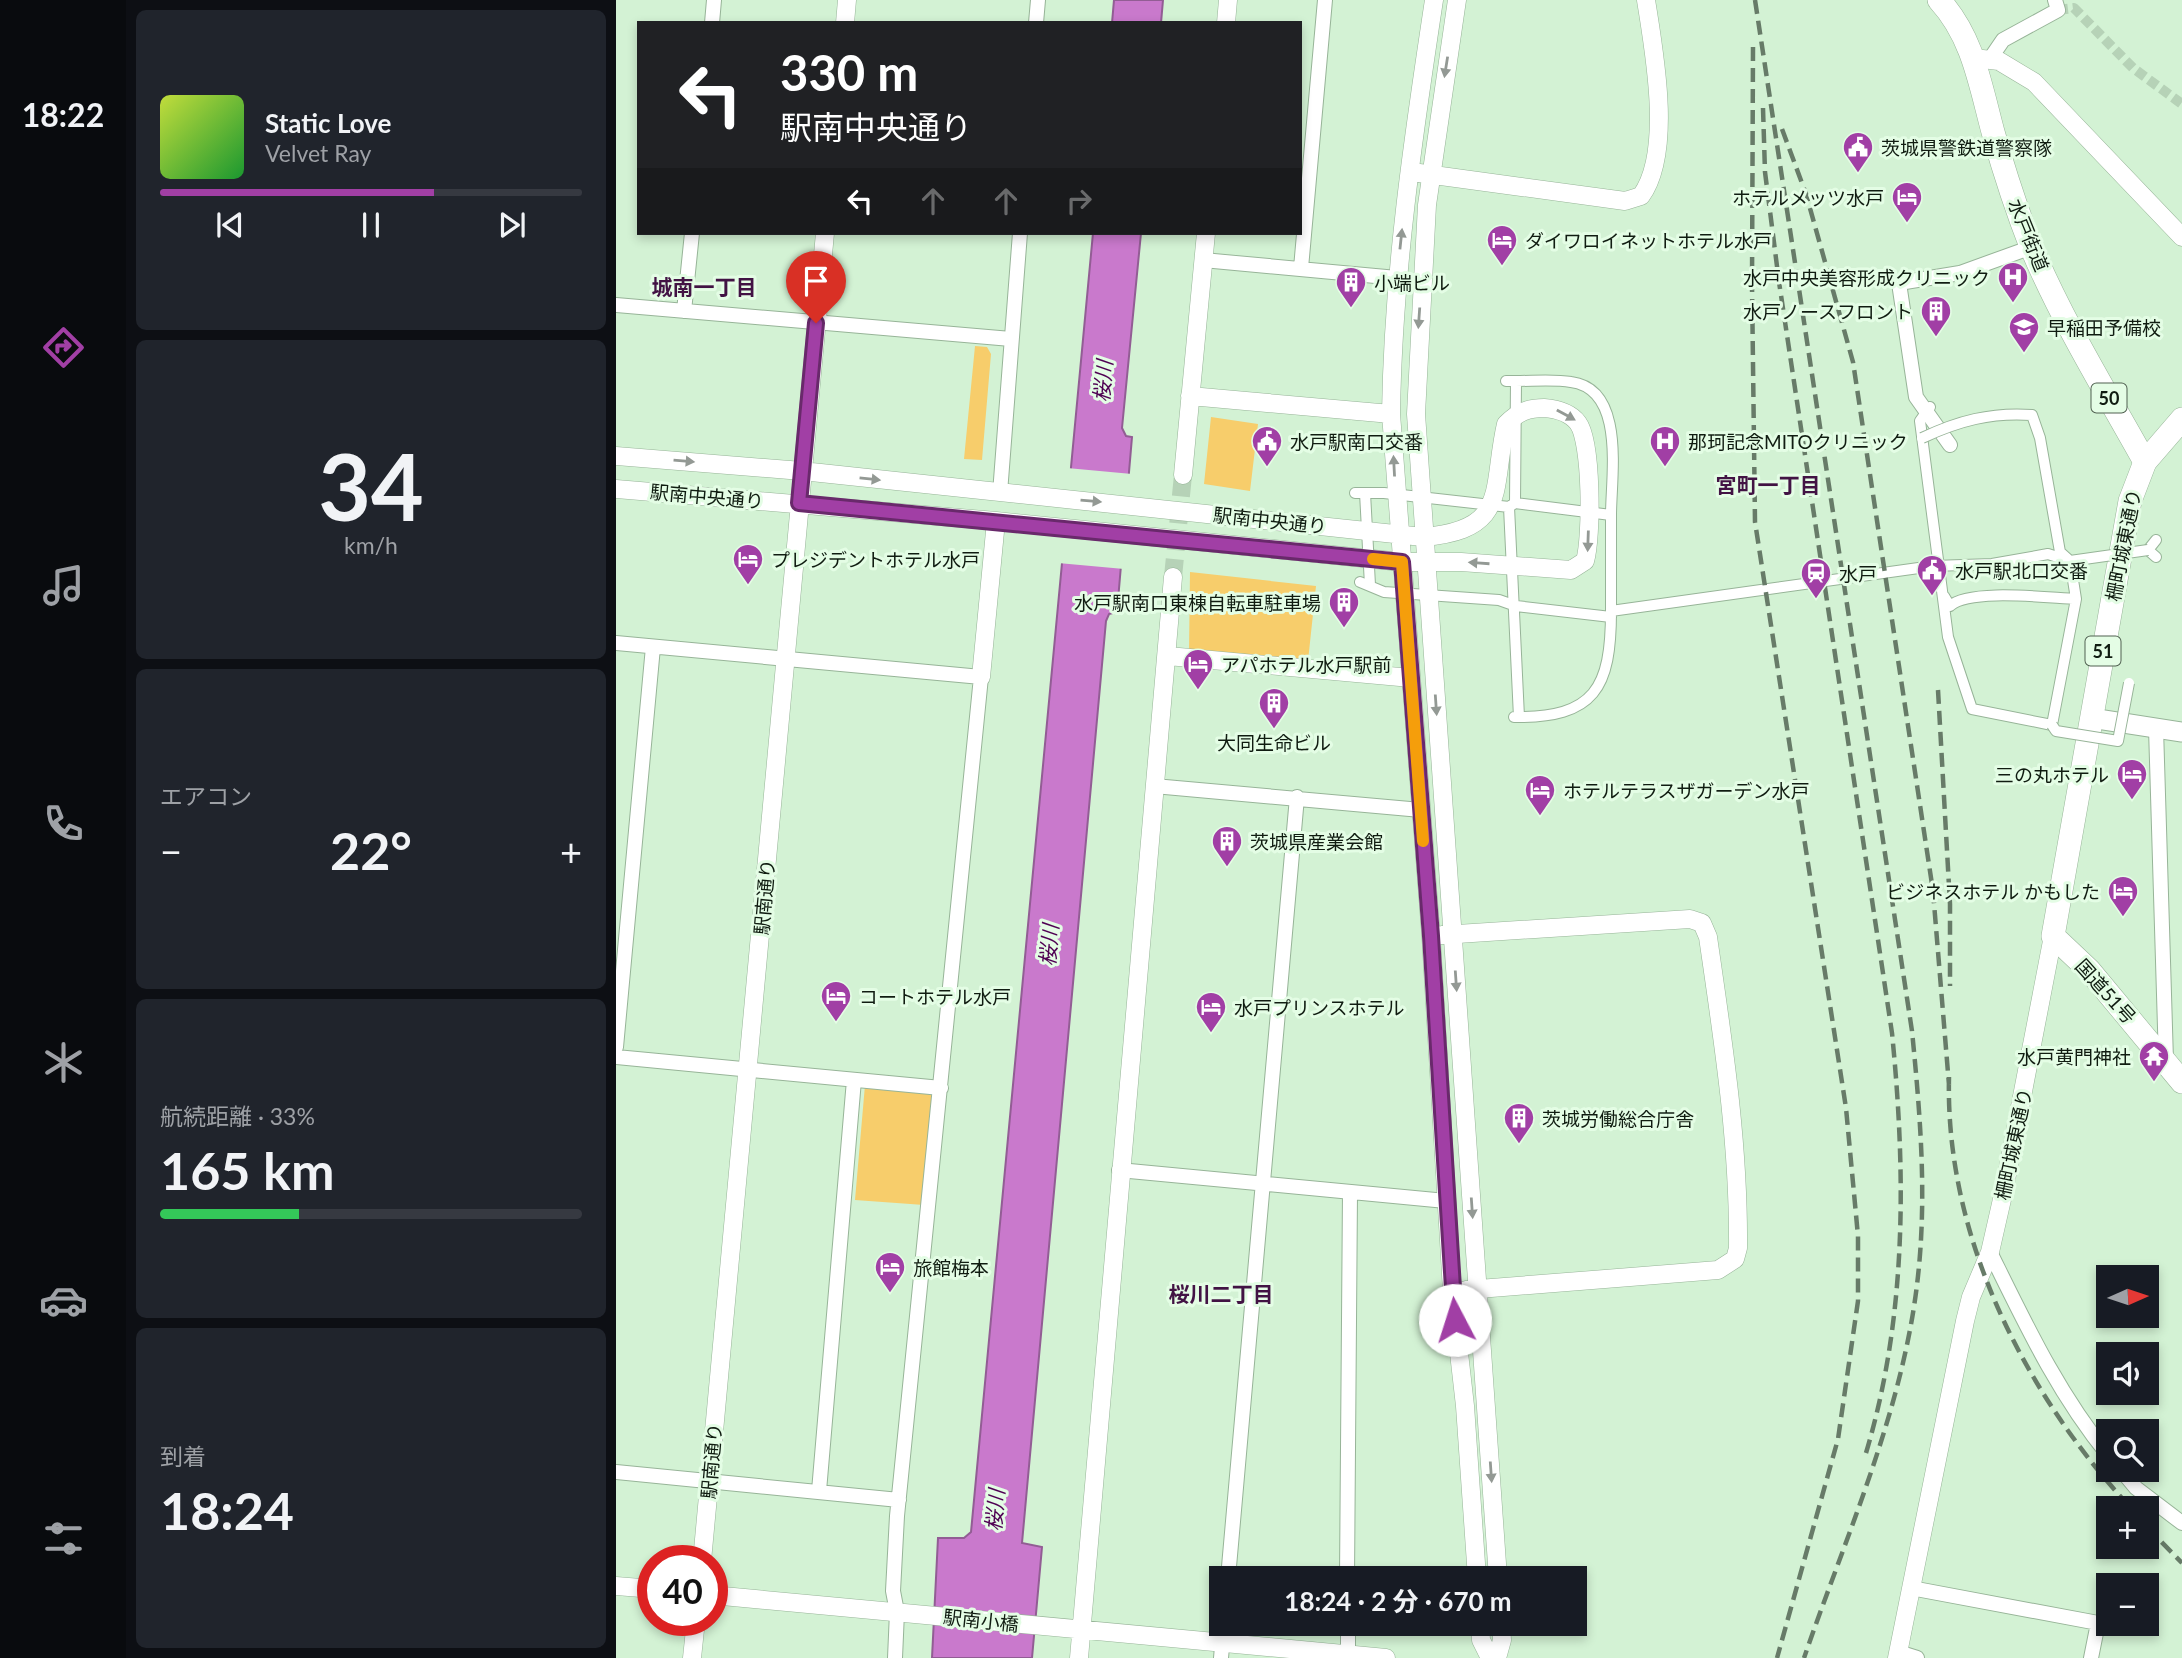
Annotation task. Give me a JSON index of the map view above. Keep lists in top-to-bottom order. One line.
{"streets":{"main road":["水戸街道","50","柵町城東通り","51","国道51号"],"street":["駅南中央通り","駅南通り","駅南小橋"]},"crossings":[["水戸街道","柵町城東通り"],["駅南中央通り","駅南通り"],["柵町城東通り","国道51号"]],"districts":["城南一丁目","宮町一丁目","桜川二丁目"],"water":["桜川"],"places":{"public building":["茨城県警鉄道警察隊","水戸駅南口交番","水戸駅北口交番"],"hotel":["ホテルメッツ水戸","ダイワロイネットホテル水戸","プレジデントホテル水戸","アパホテル水戸駅前","三の丸ホテル","ホテルテラスザガーデン水戸","ビジネスホテル かもした","コートホテル水戸","水戸プリンスホテル","旅館梅本"],"hospital":["水戸中央美容形成クリニック","那珂記念MITOクリニック"],"building":["小端ビル","水戸ノースフロント","水戸駅南口東棟自転車駐車場","大同生命ビル","茨城県産業会館","茨城労働総合庁舎"],"school or university":["早稲田予備校"],"station":["水戸"],"temple":["水戸黄門神社"]},"north":"right","page":{"tabs":"18:22","turn":["330 m","駅南中央通り"],"song":["Static Love","Velvet Ray"],"tile":[["34","km/h"],"エアコン",["航続距離 · 33%","165 km"],["到着","18:24"]],"heat":["−","22°","+"],"map_buttons":["+","−"],"limit":"40","trip":"18:24 · 2 分 · 670 m"}}
